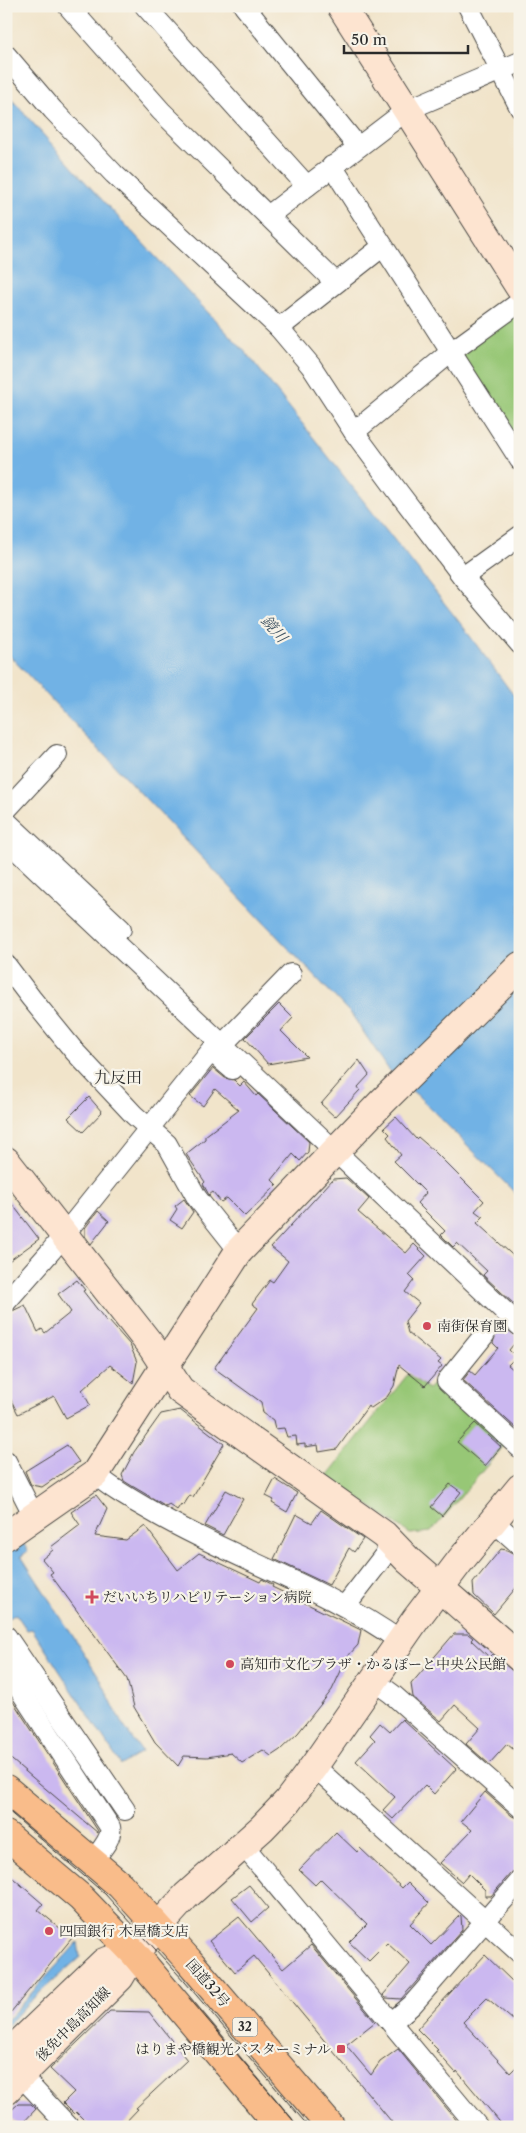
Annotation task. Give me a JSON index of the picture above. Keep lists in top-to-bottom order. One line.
{"streets":{"highway":["国道32号","32"],"street":["後免中島高知線"]},"crossings":[["国道32号","後免中島高知線"]],"districts":["九反田"],"water":["鏡川"],"places":{"other":["南街保育園","高知市文化プラザ・かるぽーと中央公民館","四国銀行 木屋橋支店"],"health":["だいいちリハビリテーション病院"],"transit":["はりまや橋観光バスターミナル"]},"scale_bar":"50 m"}
